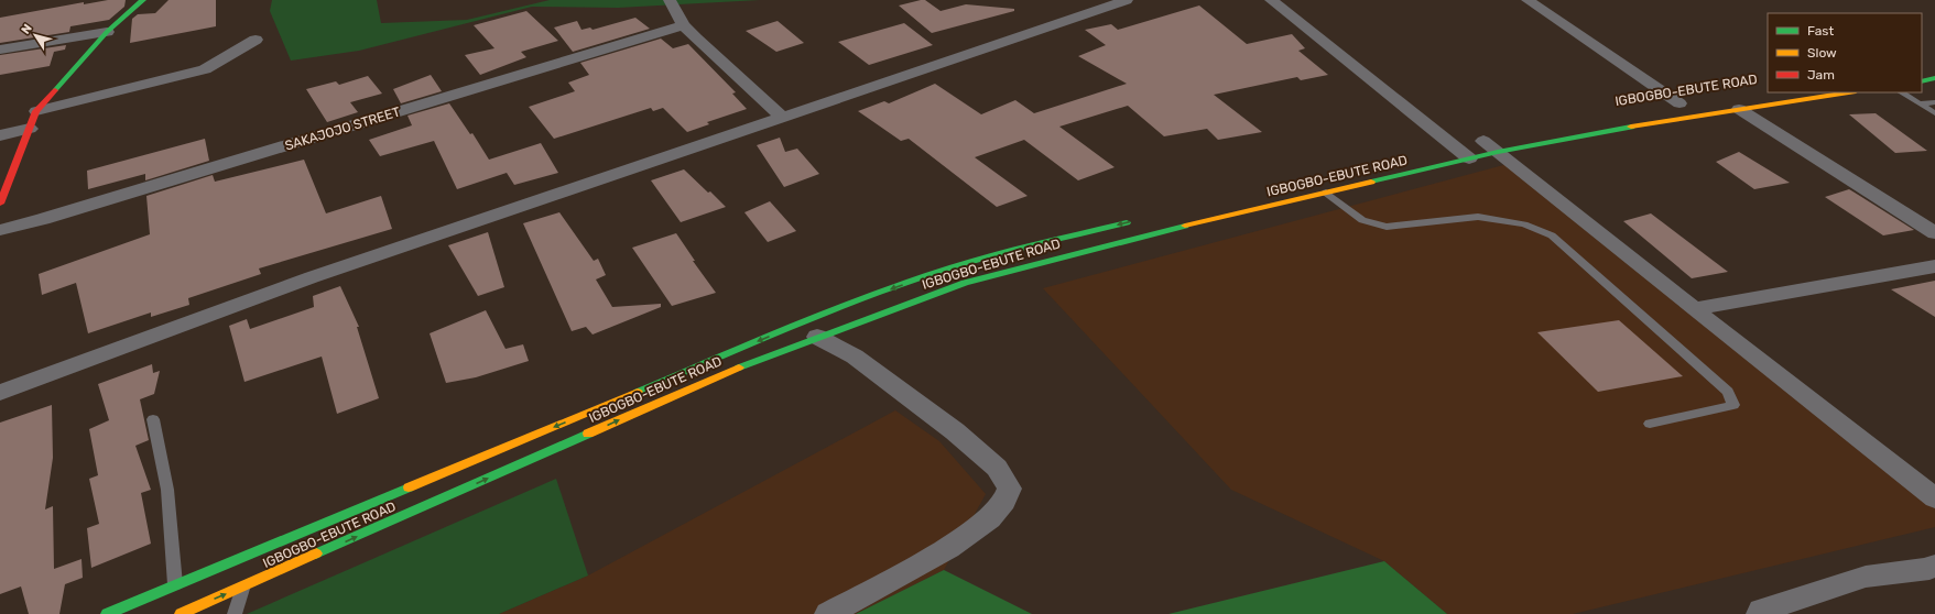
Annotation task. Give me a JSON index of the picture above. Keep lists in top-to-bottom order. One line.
{"streets":{"main road":["IGBOGBO-EBUTE ROAD"],"street":["SAKAJOJO STREET"]},"legend":["Fast","Slow","Jam"],"north":"top left"}
